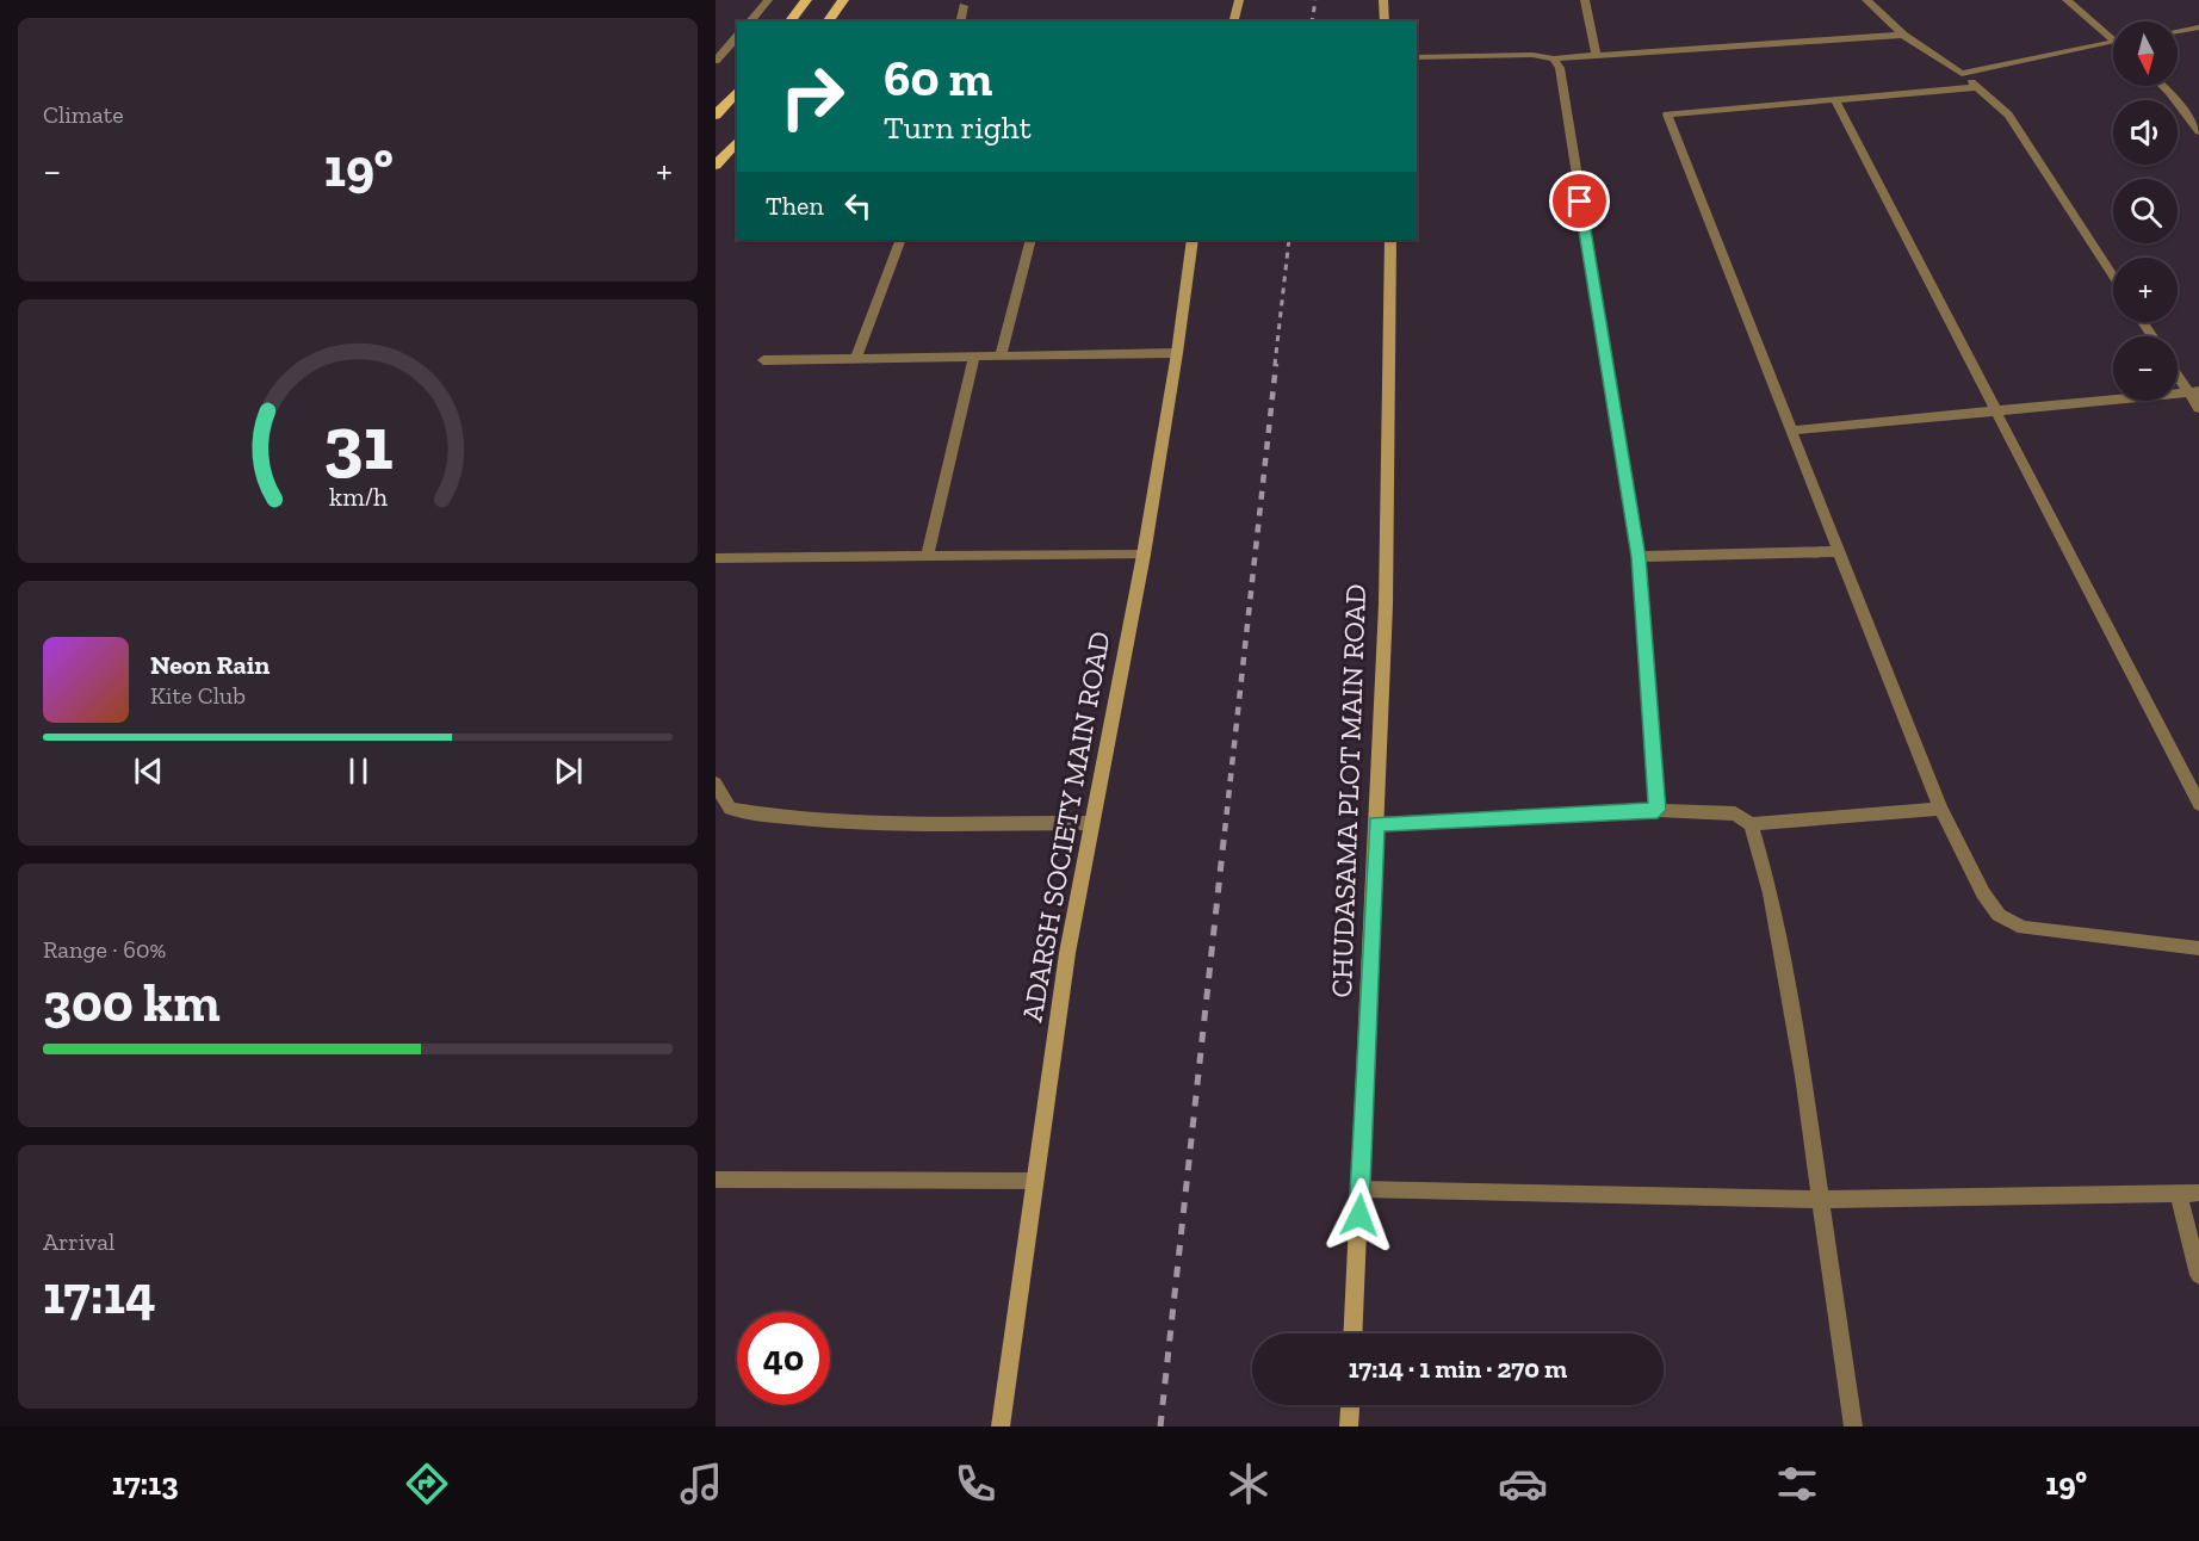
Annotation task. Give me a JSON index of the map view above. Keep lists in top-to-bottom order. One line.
{"streets":{"street":["CHUDASAMA PLOT MAIN ROAD","ADARSH SOCIETY MAIN ROAD"]},"north":"bottom","page":{"tile":["Climate",["Range · 60%","300 km"],["Arrival","17:14"]],"map_buttons":["+","−"],"turn":["60 m","Turn right"],"heat":["−","19°","+"],"then":"Then","song":["Neon Rain","Kite Club"],"limit":"40","trip":"17:14 · 1 min · 270 m","tabs":["17:13","19°"],"gauge":["31","km/h"]}}
